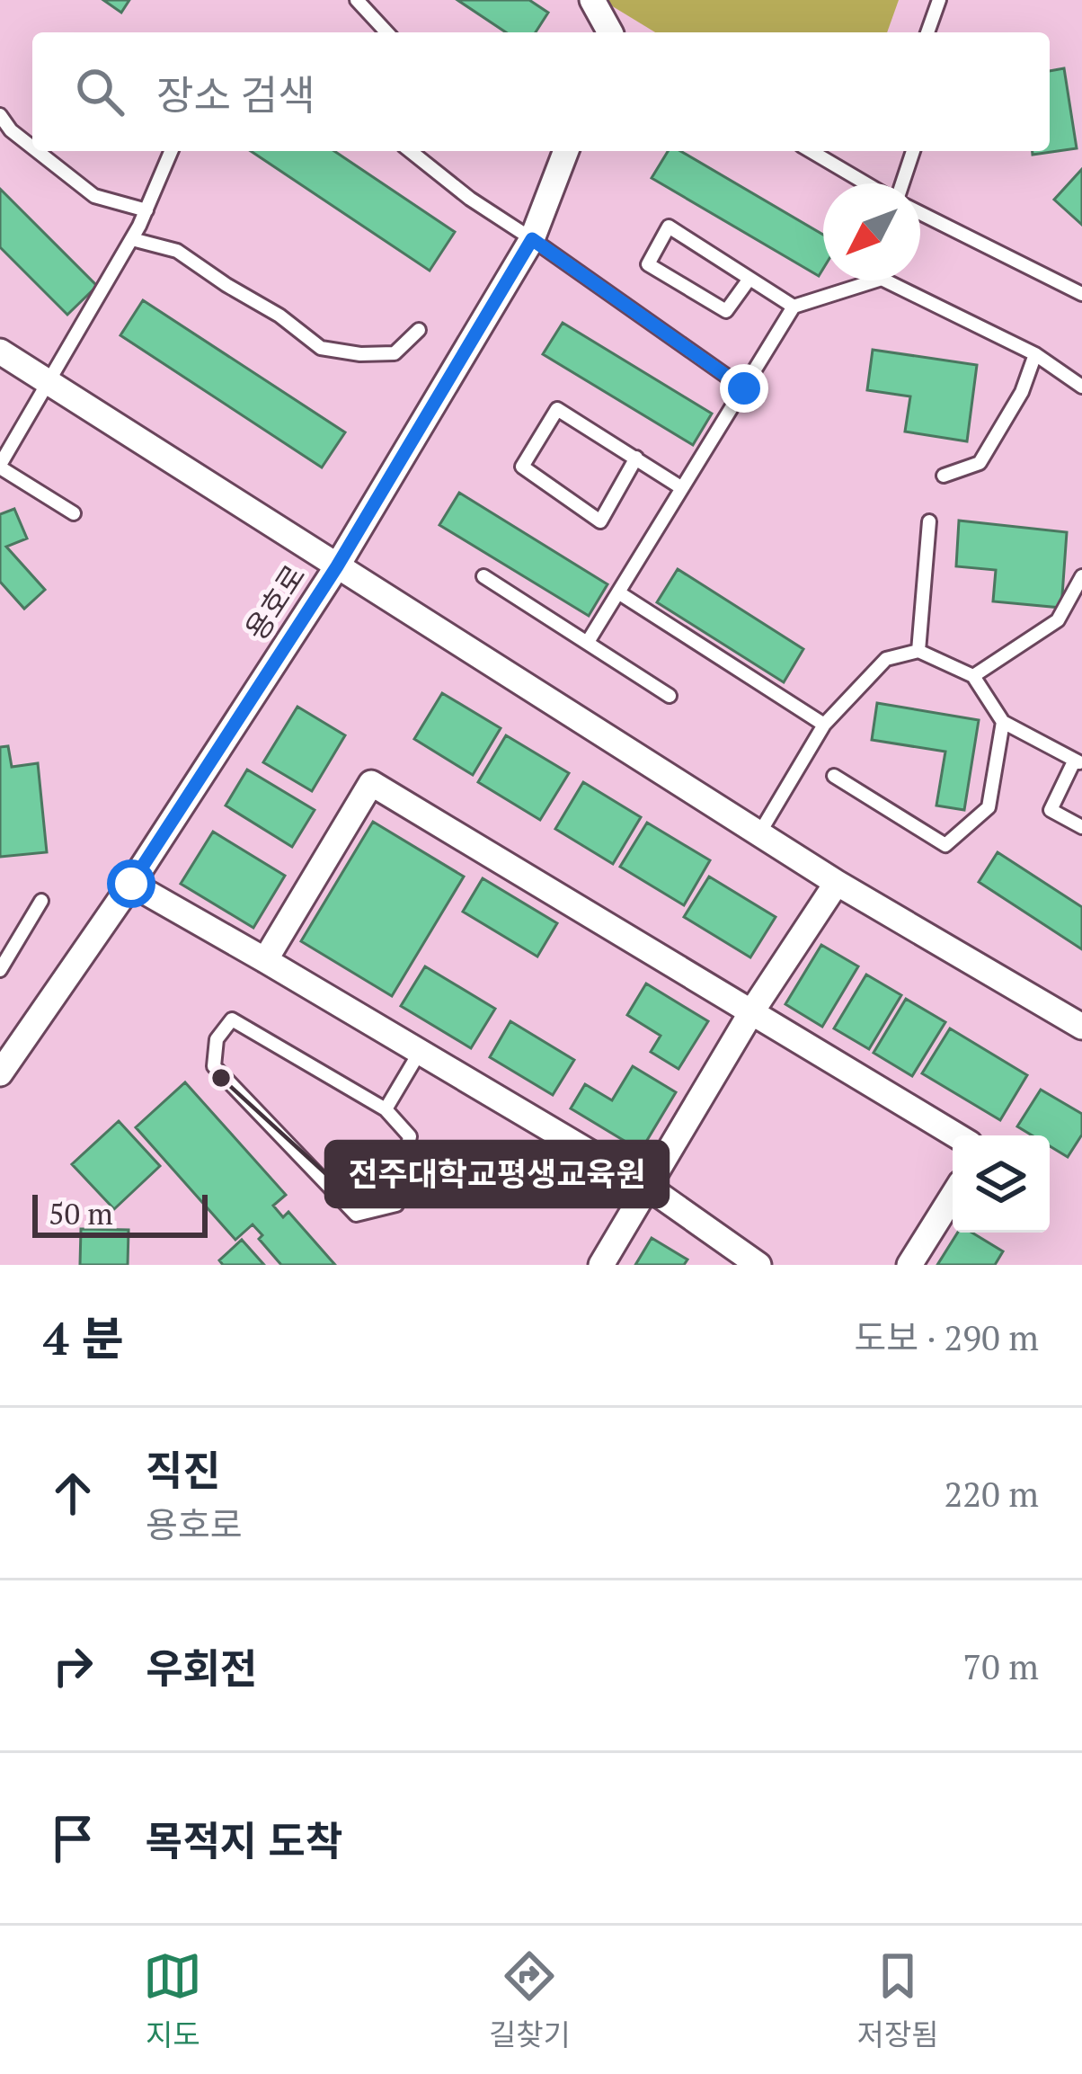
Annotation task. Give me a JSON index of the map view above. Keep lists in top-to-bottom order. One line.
{"streets":{"street":["용호로"]},"places":["전주대학교평생교육원"],"scale_bar":"50 m","north":"bottom left","page":{"search":"장소 검색","scale":"50 m","heading":["4 분","도보 · 290 m"],"list":[["직진","용호로","220 m"],["우회전","70 m"],"목적지 도착"],"nav":["지도","길찾기","저장됨"]}}
